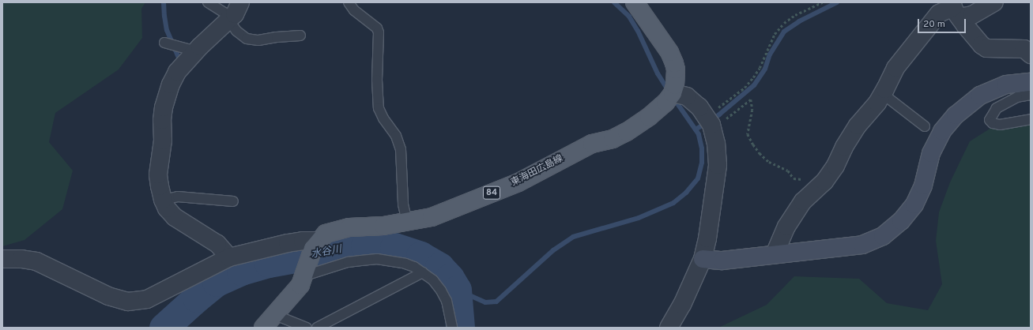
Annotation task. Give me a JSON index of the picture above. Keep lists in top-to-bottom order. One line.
{"streets":{"main road":["東海田広島線","84"]},"water":["水谷川"],"scale_bar":"20 m"}
